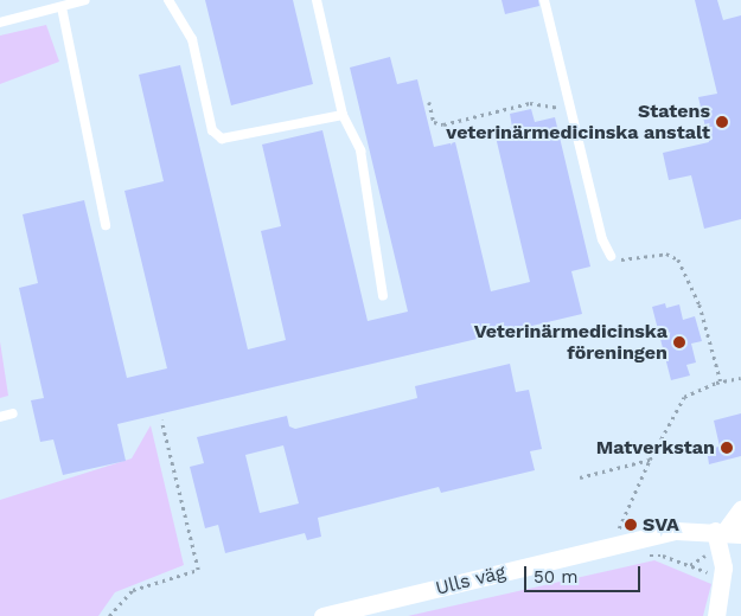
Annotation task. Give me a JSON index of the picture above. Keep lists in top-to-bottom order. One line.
{"streets":{"street":["Ulls väg"]},"places":["Statens veterinärmedicinska anstalt","Veterinärmedicinska föreningen","Matverkstan","SVA"],"scale_bar":"50 m"}
